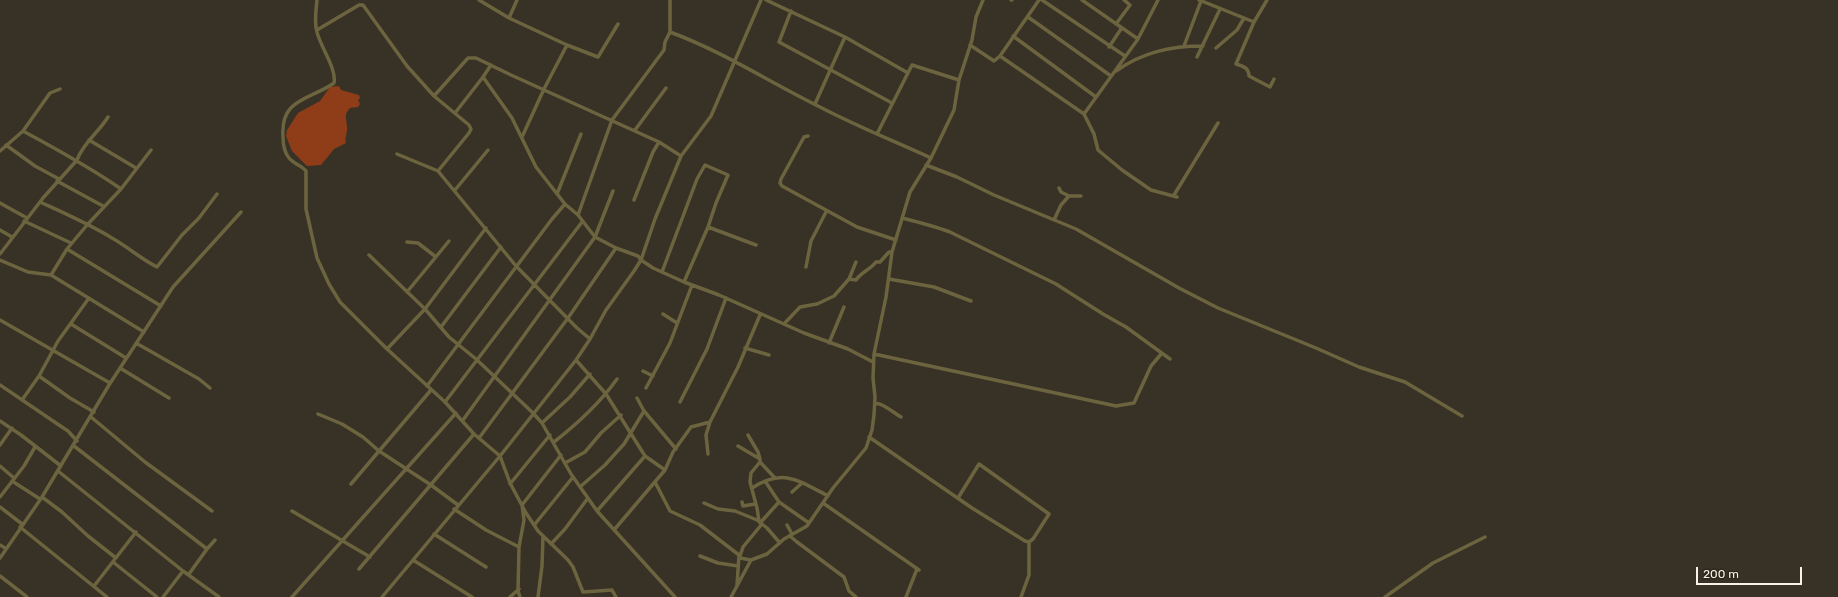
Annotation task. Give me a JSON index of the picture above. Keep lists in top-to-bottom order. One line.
{"scale_bar":"200 m"}
